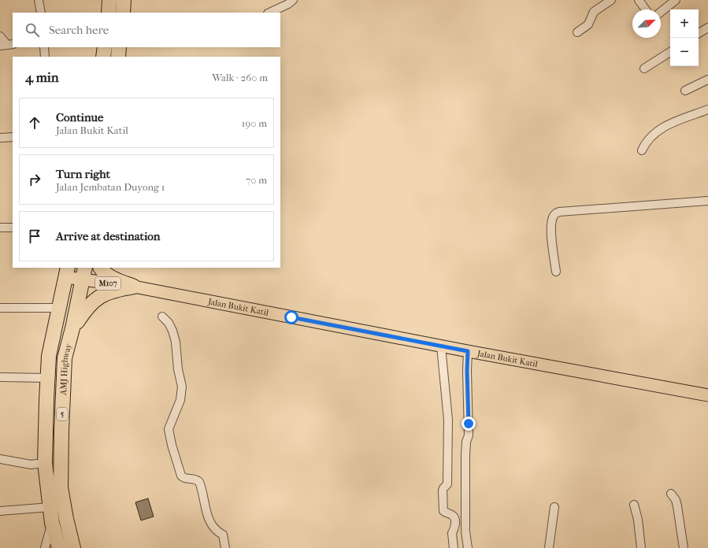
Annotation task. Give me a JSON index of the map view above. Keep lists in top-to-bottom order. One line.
{"streets":{"highway":["AMJ Highway","5"],"main road":["M107","Jalan Bukit Katil"]},"crossings":[["Jalan Bukit Katil","AMJ Highway"]],"north":"top right","page":{"map_buttons":["+","−"],"search":"Search here","heading":["4 min","Walk · 260 m"],"list":[["Continue","Jalan Bukit Katil","190 m"],["Turn right","Jalan Jembatan Duyong 1","70 m"],"Arrive at destination"]}}
